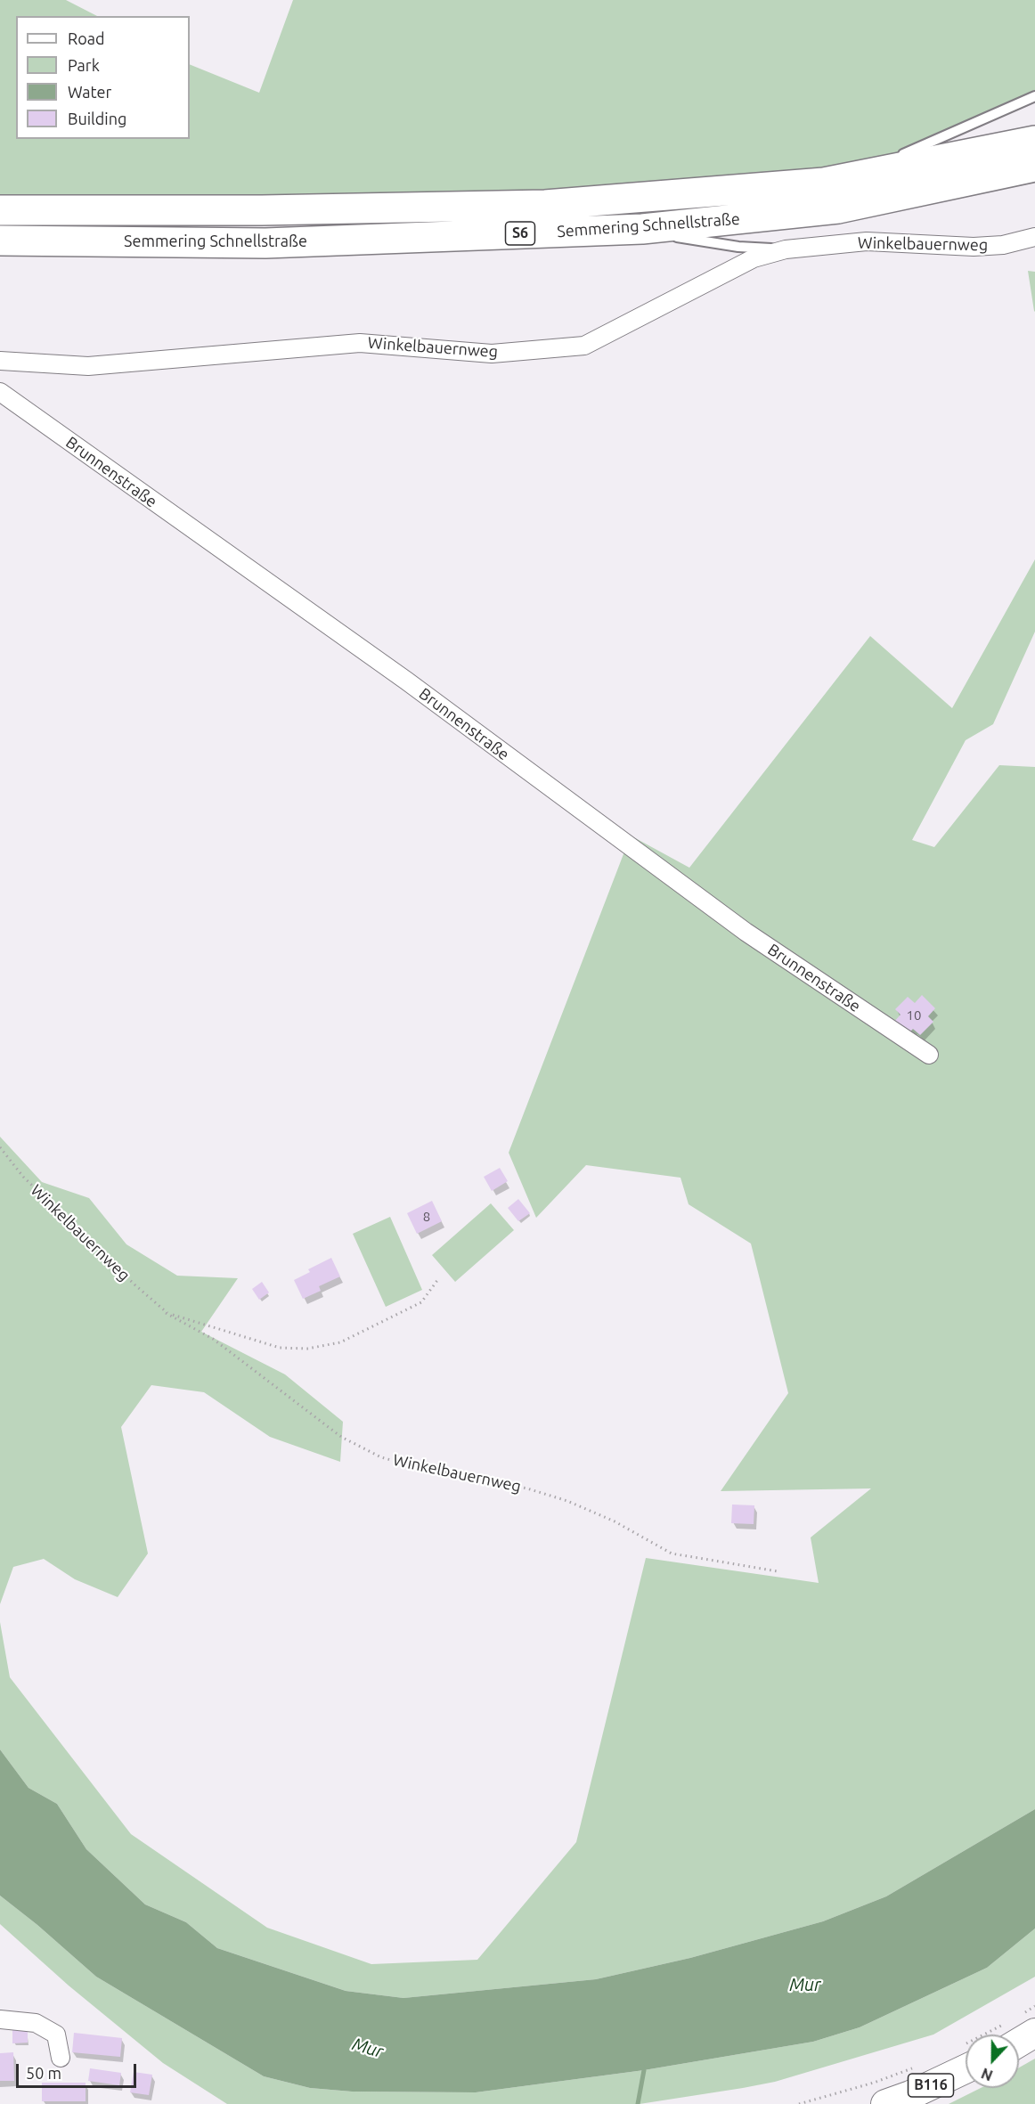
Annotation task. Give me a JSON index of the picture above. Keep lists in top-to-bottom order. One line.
{"streets":{"highway":["Semmering Schnellstraße","S6"],"main road":["B116"],"street":["Winkelbauernweg","Brunnenstraße"]},"water":["Mur"],"house_numbers":["10","8"],"legend":["Road","Park","Water","Building"],"scale_bar":"50 m","north":"bottom"}
